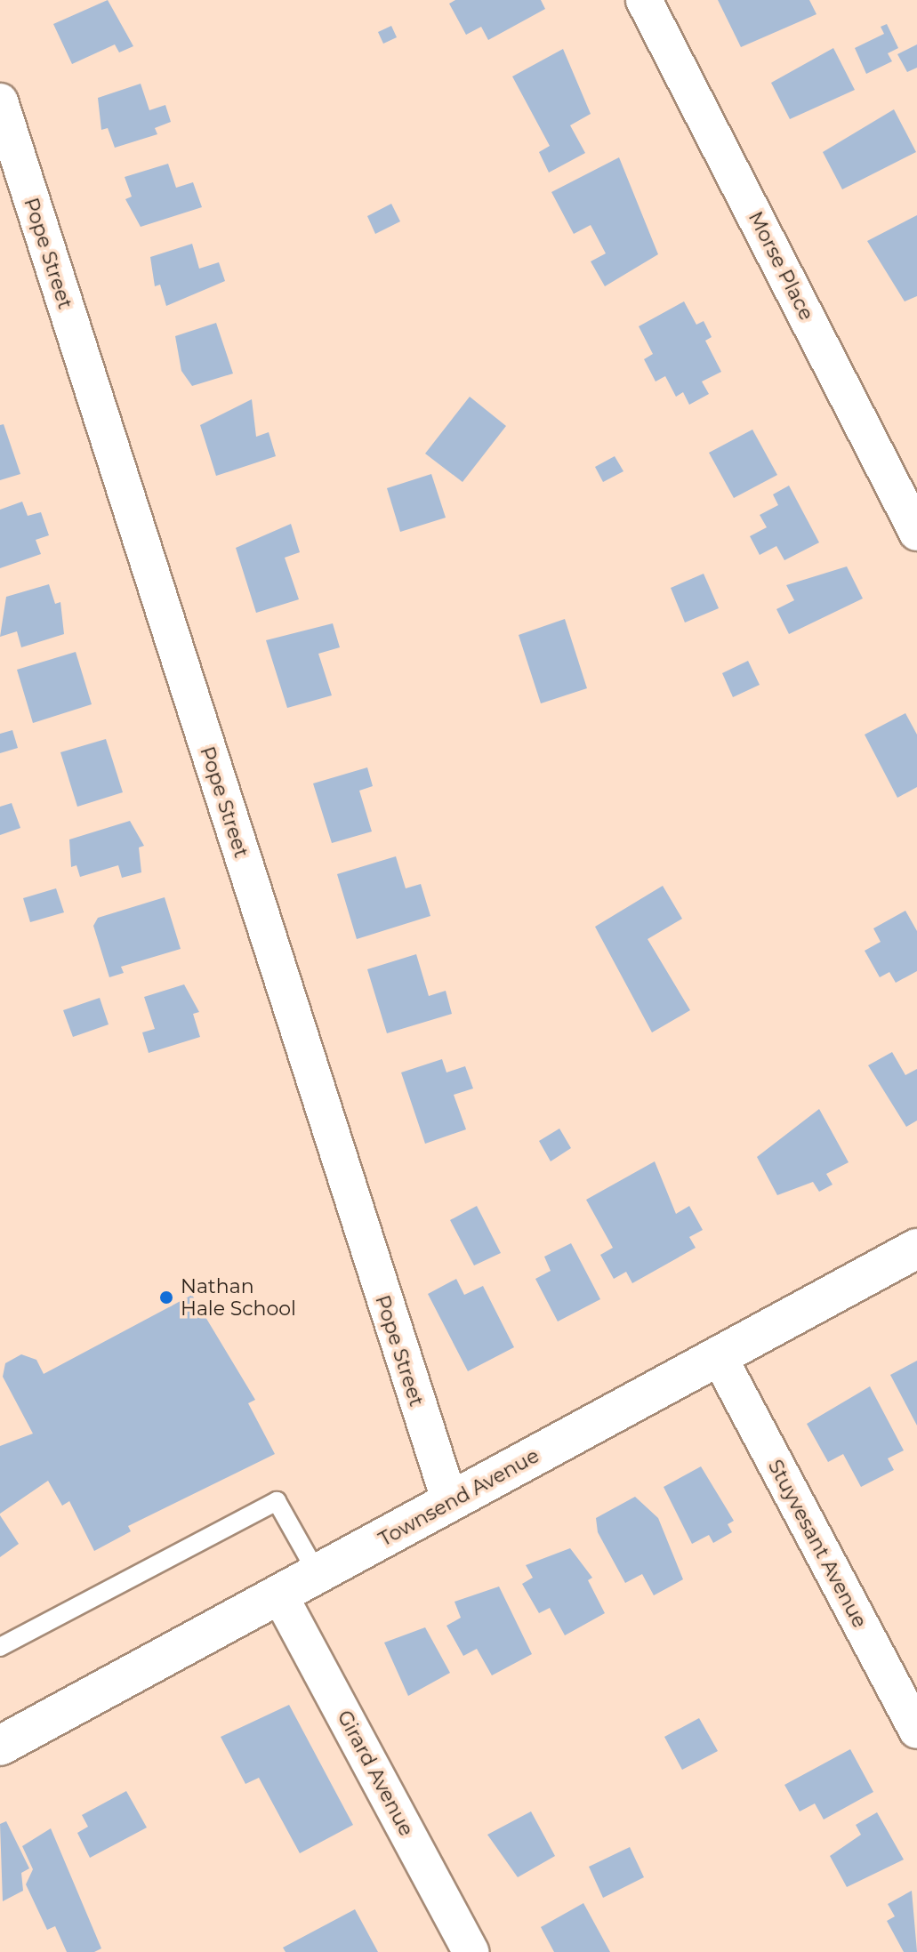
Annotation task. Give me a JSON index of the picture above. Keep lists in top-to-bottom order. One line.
{"streets":{"main road":["Townsend Avenue"],"street":["Pope Street","Morse Place","Stuyvesant Avenue","Girard Avenue"]},"crossings":[["Pope Street","Townsend Avenue"],["Townsend Avenue","Stuyvesant Avenue"],["Townsend Avenue","Girard Avenue"]],"places":["Nathan Hale School"]}
